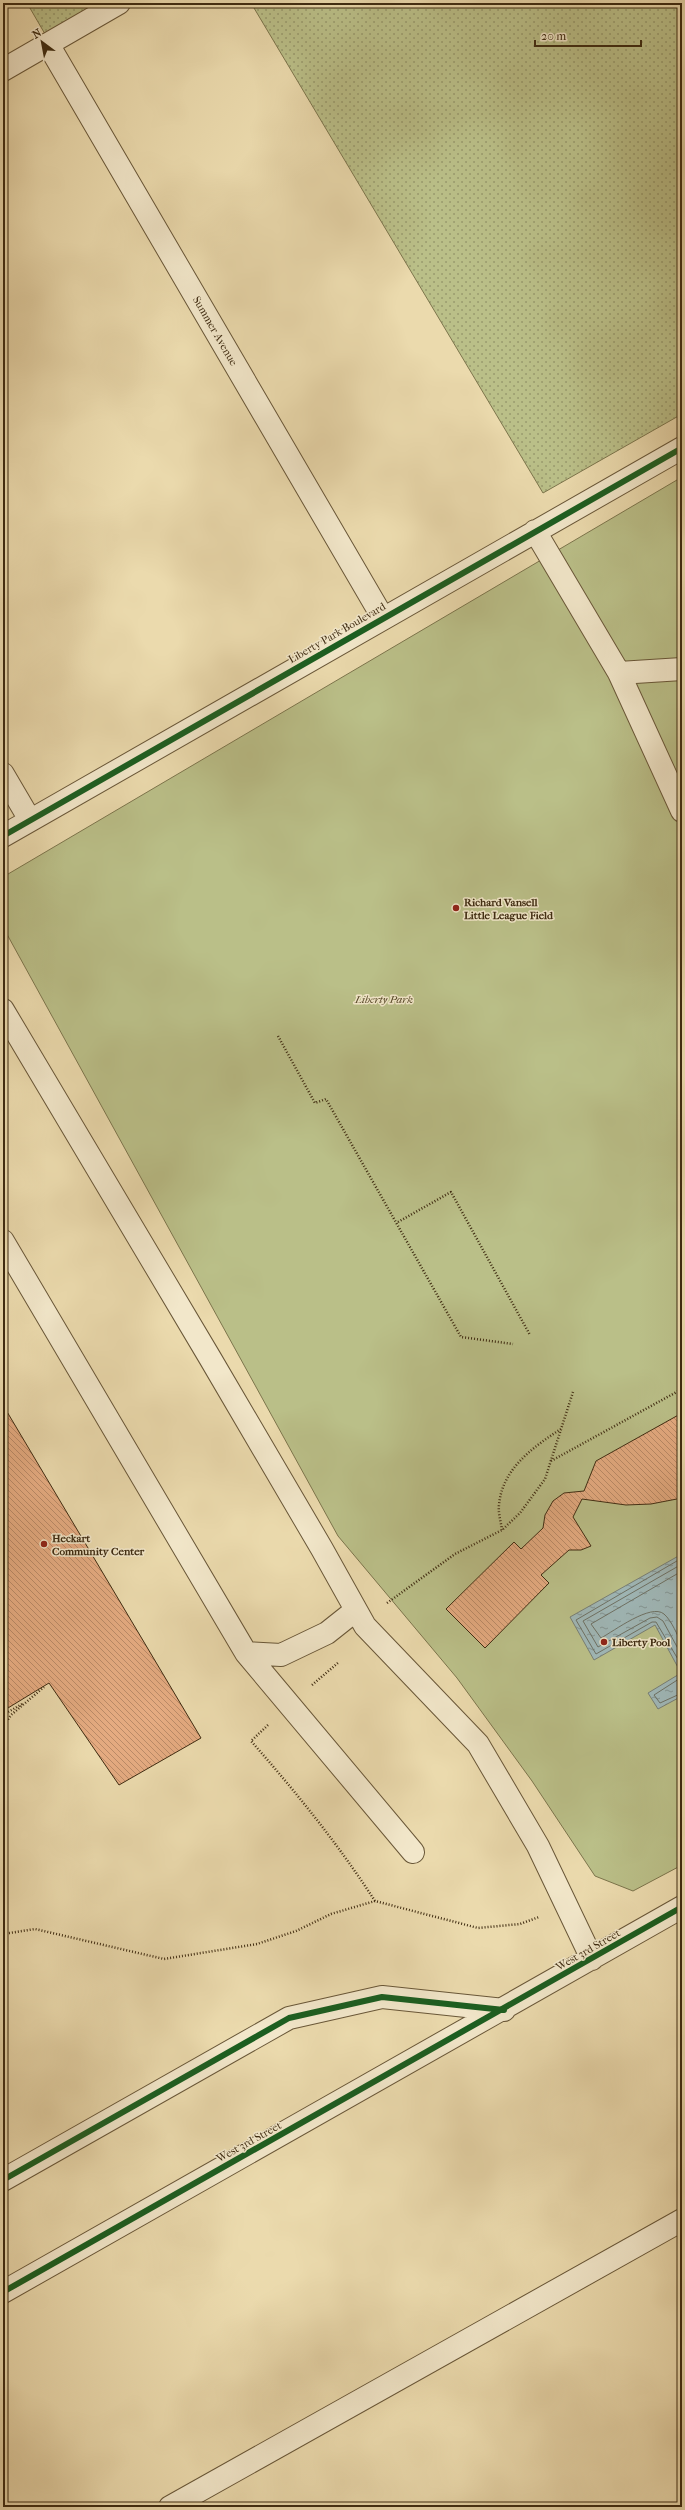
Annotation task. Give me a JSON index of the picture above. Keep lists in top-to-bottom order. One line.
{"streets":{"street":["Summer Avenue","Liberty Park Boulevard","West 3rd Street"]},"crossings":[["Summer Avenue","Liberty Park Boulevard"]],"parks":["Liberty Park"],"places":["Richard Vansell Little League Field","Heckart Community Center","Liberty Pool"],"scale_bar":"20 m","north":"top left"}
